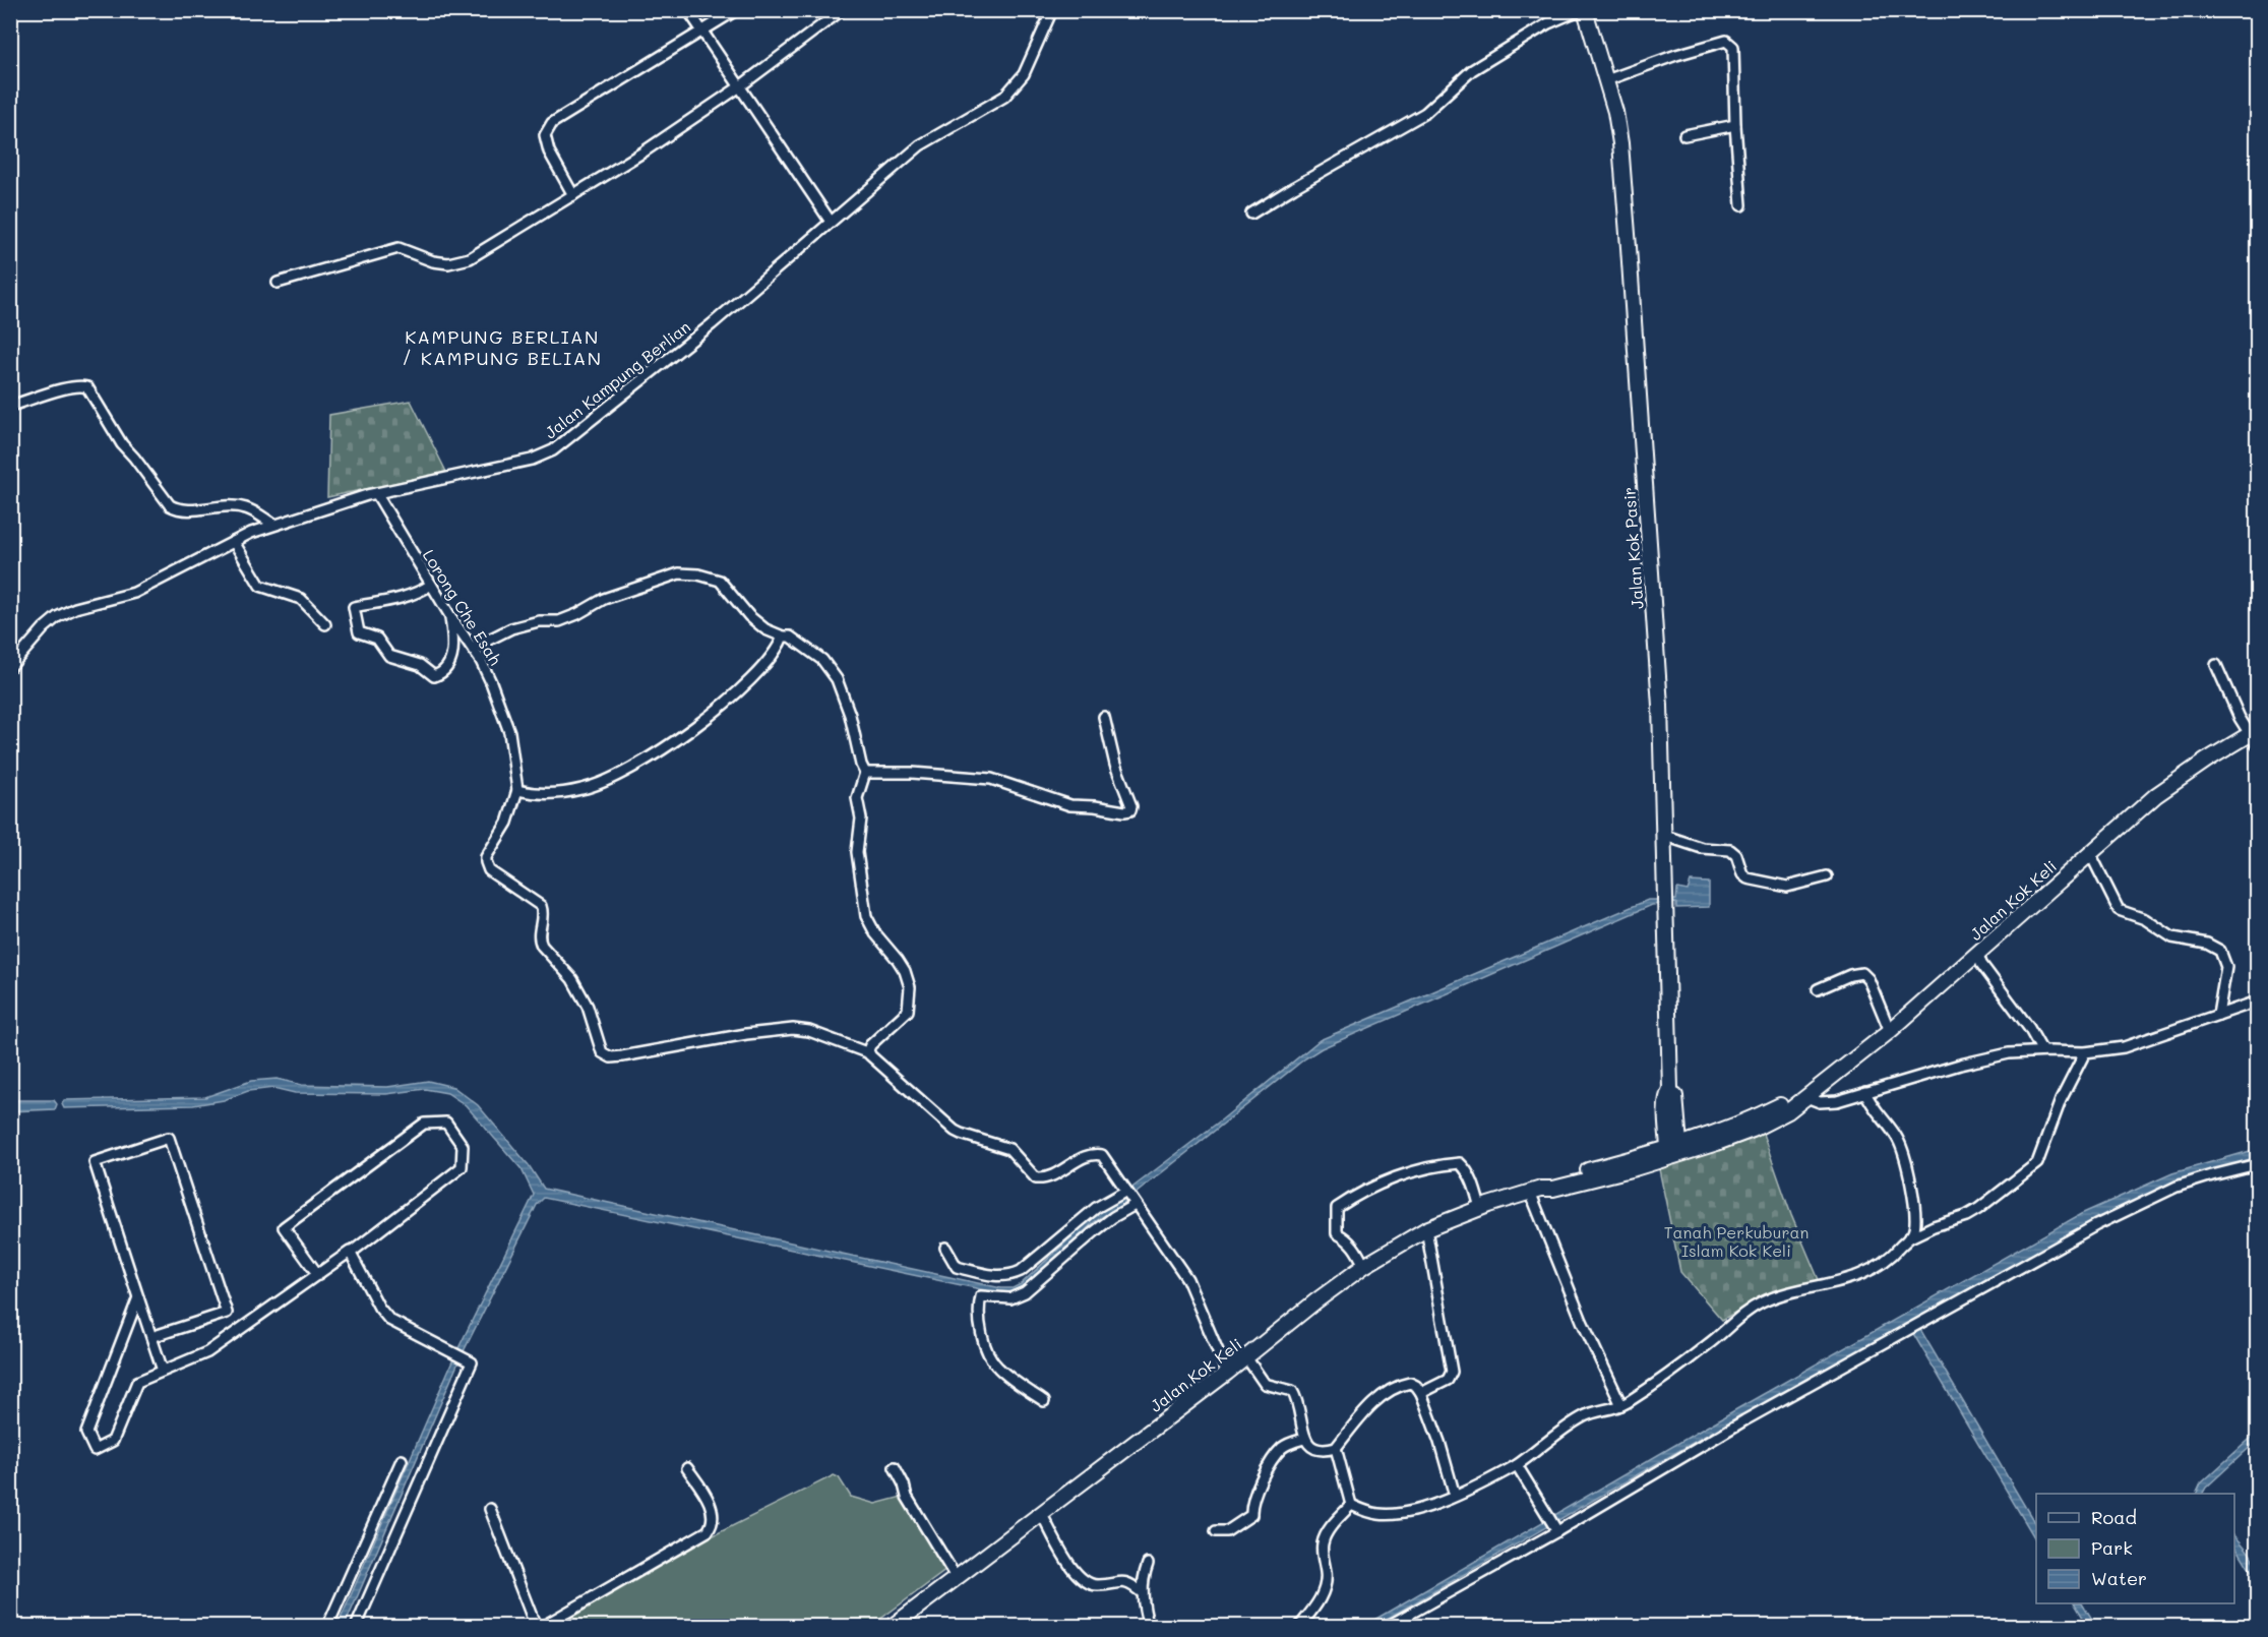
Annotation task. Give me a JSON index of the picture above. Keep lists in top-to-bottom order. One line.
{"streets":{"street":["Jalan Kampung Berlian","Jalan Kok Pasir","Lorong Che Esah","Jalan Kok Keli"]},"crossings":[["Jalan Kampung Berlian","Lorong Che Esah"],["Jalan Kok Pasir","Jalan Kok Keli"]],"districts":["KAMPUNG BERLIAN / KAMPUNG BELIAN"],"parks":["Tanah Perkuburan Islam Kok Keli"],"legend":["Road","Park","Water"]}
